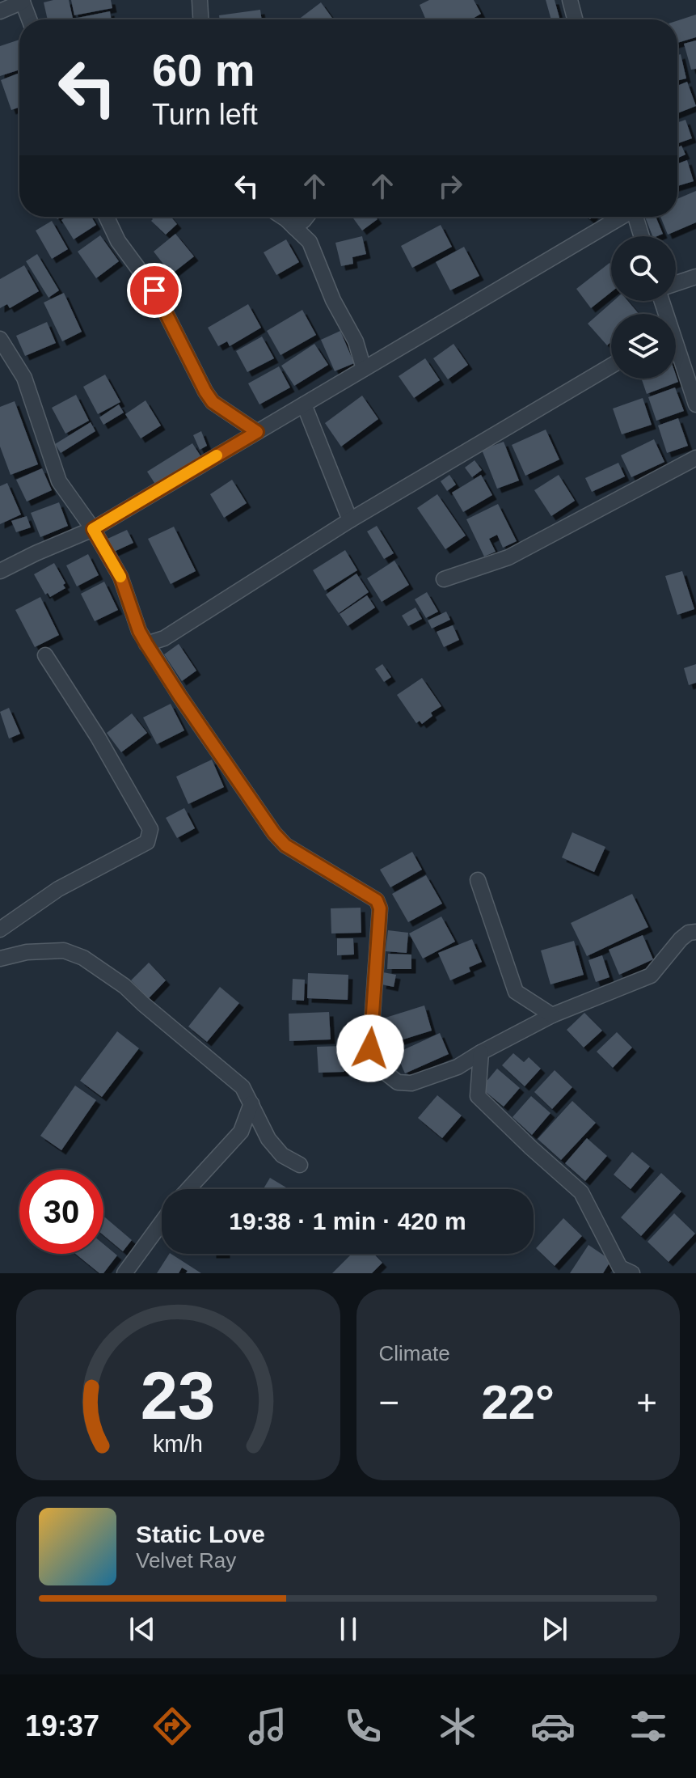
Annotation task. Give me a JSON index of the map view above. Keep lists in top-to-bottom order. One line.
{"page":{"turn":["60 m","Turn left"],"limit":"30","trip":"19:38 · 1 min · 420 m","tile":"Climate","heat":["−","22°","+"],"song":["Static Love","Velvet Ray"],"tabs":"19:37","gauge":["23","km/h"]}}
